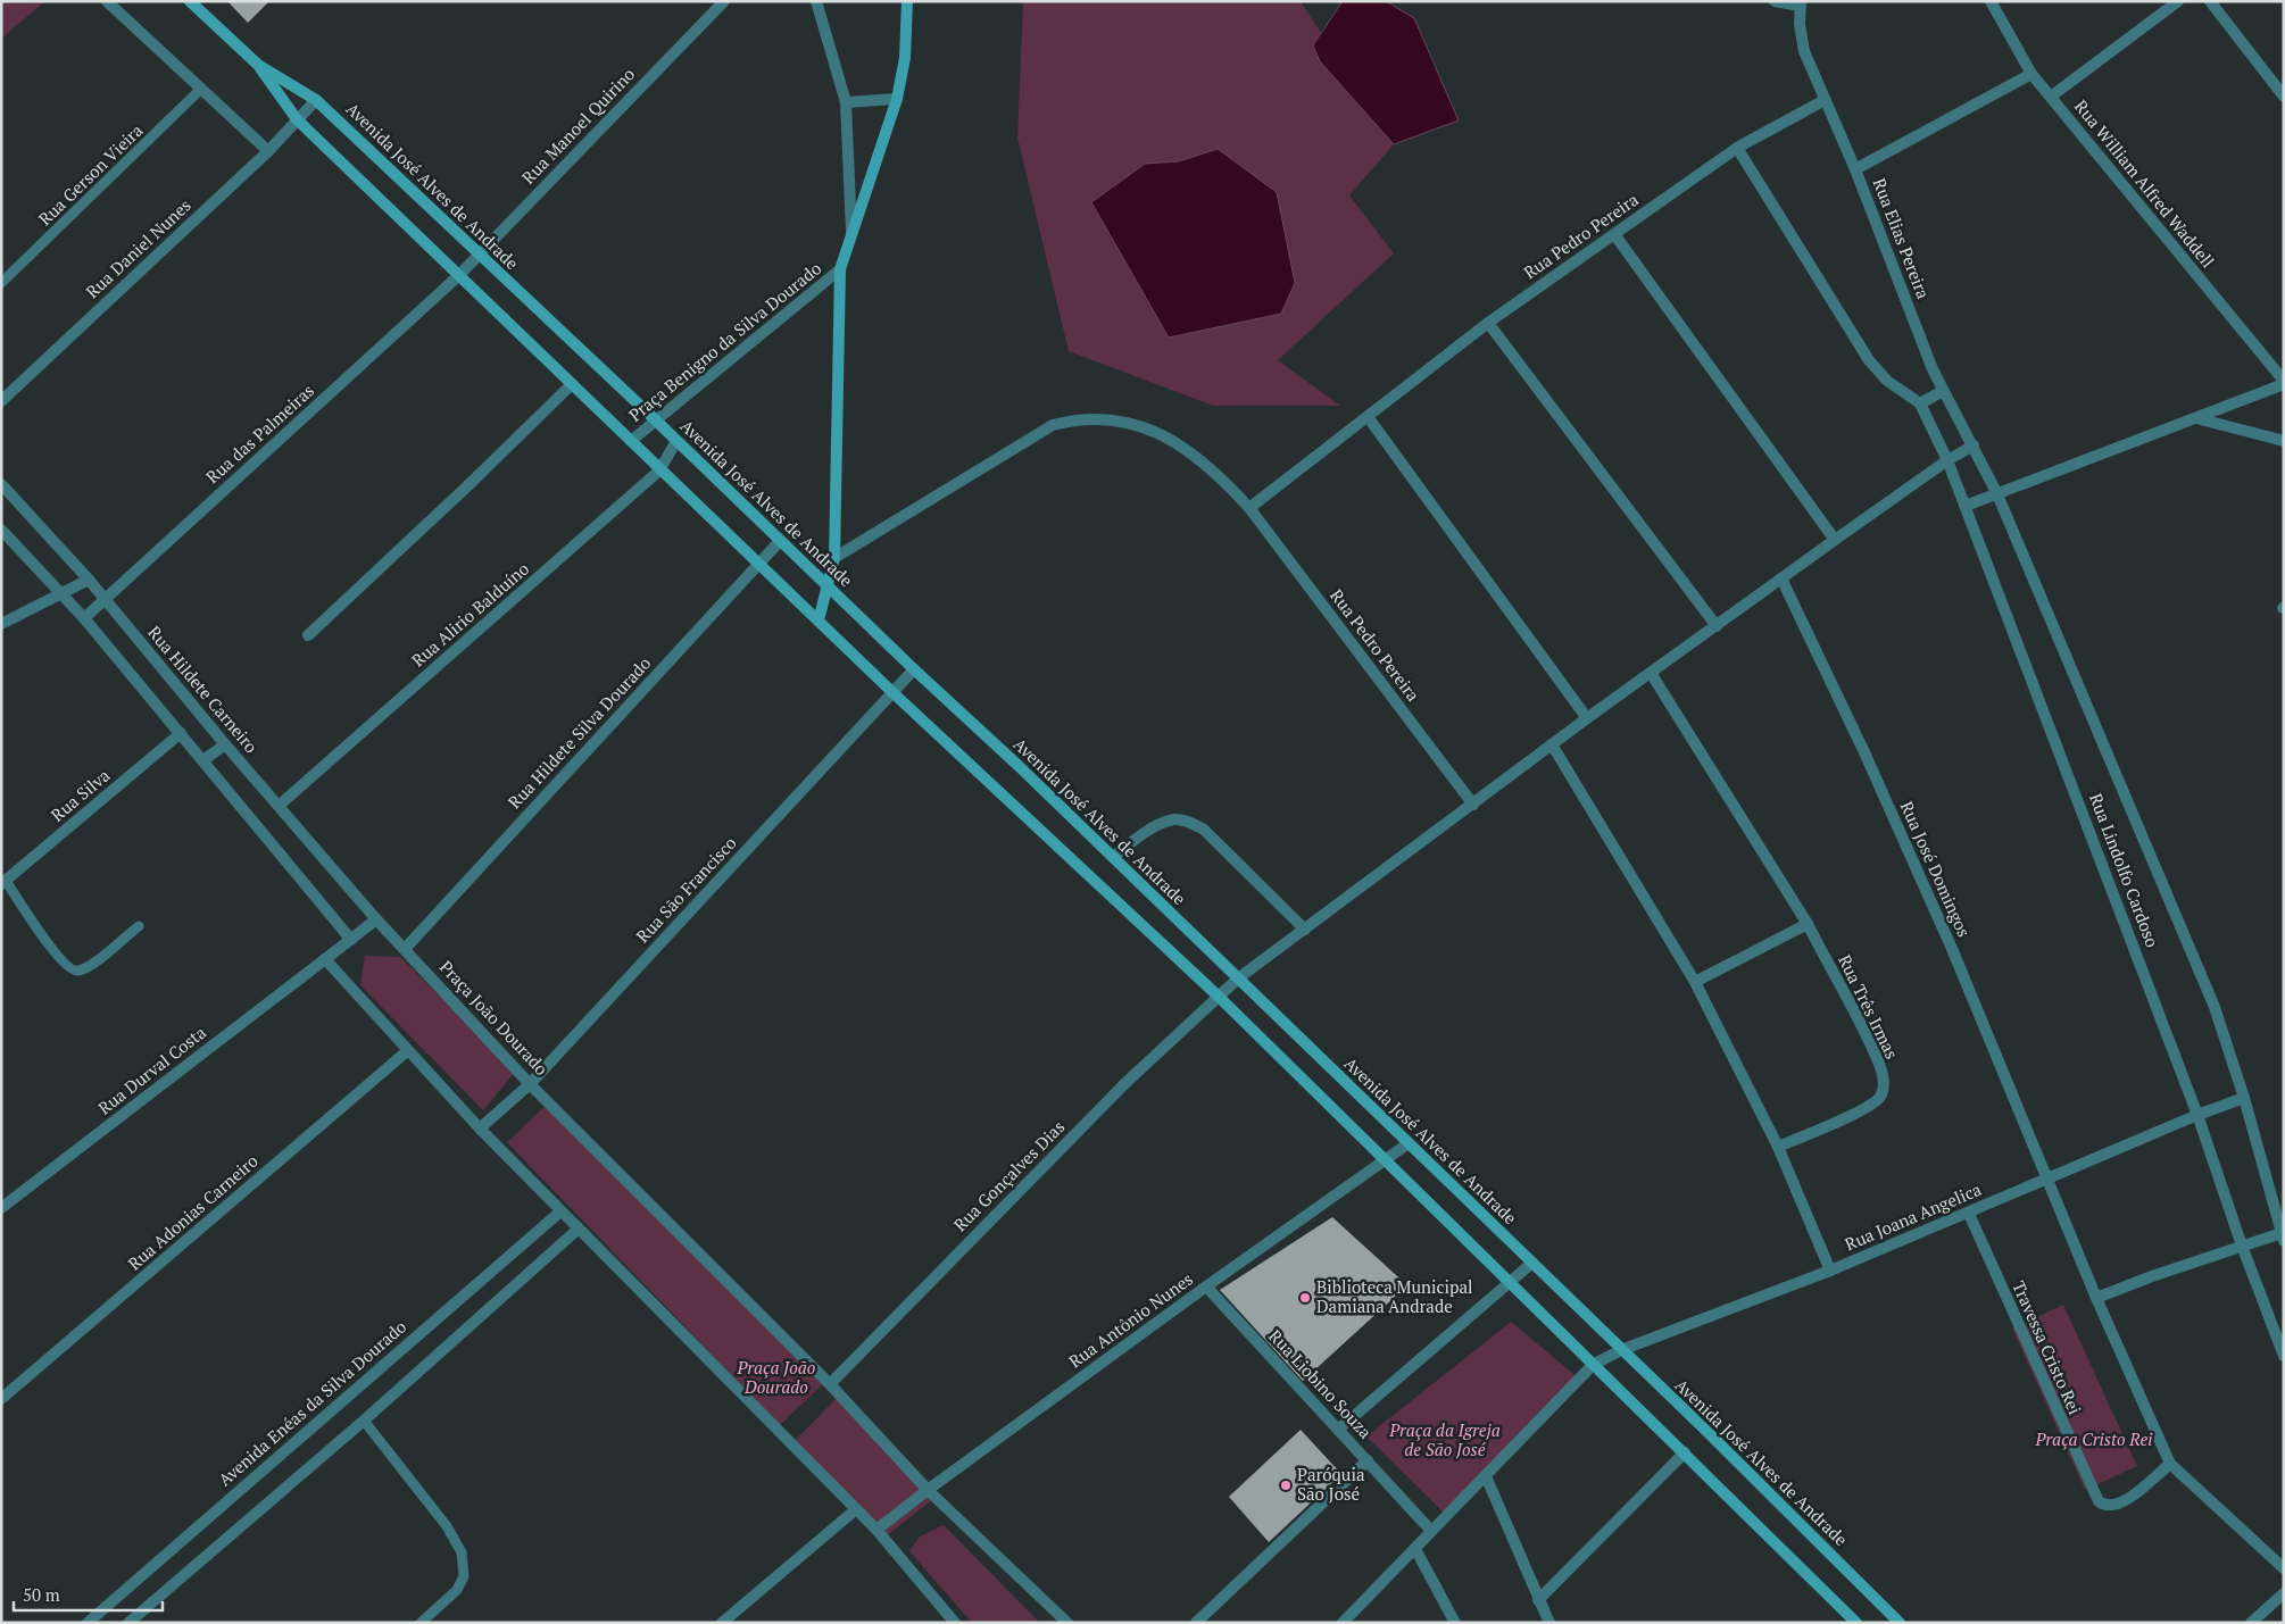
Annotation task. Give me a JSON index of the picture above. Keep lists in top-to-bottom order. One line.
{"streets":{"main road":["Avenida José Alves de Andrade"],"street":["Rua Manoel Quirino","Rua William Alfred Waddell","Rua Pedro Pereira","Rua Elias Pereira","Rua Daniel Nunes","Praça Benigno da Silva Dourado","Rua das Palmeiras","Rua Alirio Balduíno","Rua Hildete Carneiro","Rua Hildete Silva Dourado","Rua Silva","Rua José Domingos","Rua Lindolfo Cardoso","Rua São Francisco","Rua Três Irmas","Praça João Dourado","Rua Durval Costa","Rua Gonçalves Dias","Rua Adonias Carneiro","Rua Joana Angelica","Rua Antônio Nunes","Travessa Cristo Rei","Rua Liobino Souza","Avenida Enéas da Silva Dourado"],"lane":["Rua Gerson Vieira"]},"crossings":[["Rua Manoel Quirino","Avenida José Alves de Andrade"],["Rua Manoel Quirino","Rua das Palmeiras"],["Avenida José Alves de Andrade","Rua Daniel Nunes"],["Avenida José Alves de Andrade","Praça Benigno da Silva Dourado"],["Avenida José Alves de Andrade","Rua das Palmeiras"],["Avenida José Alves de Andrade","Rua Alirio Balduíno"],["Avenida José Alves de Andrade","Rua Hildete Silva Dourado"],["Avenida José Alves de Andrade","Rua São Francisco"],["Avenida José Alves de Andrade","Rua Gonçalves Dias"],["Avenida José Alves de Andrade","Rua Joana Angelica"],["Avenida José Alves de Andrade","Rua Antônio Nunes"],["Rua Pedro Pereira","Rua Elias Pereira"],["Rua Elias Pereira","Rua Lindolfo Cardoso"],["Rua das Palmeiras","Rua Hildete Carneiro"],["Rua Alirio Balduíno","Rua Hildete Carneiro"],["Rua Hildete Carneiro","Praça João Dourado"],["Rua Hildete Silva Dourado","Praça João Dourado"],["Rua José Domingos","Rua Joana Angelica"],["Rua Lindolfo Cardoso","Rua Joana Angelica"],["Rua São Francisco","Praça João Dourado"],["Praça João Dourado","Rua Gonçalves Dias"],["Praça João Dourado","Rua Antônio Nunes"],["Rua Joana Angelica","Travessa Cristo Rei"],["Rua Joana Angelica","Rua Liobino Souza"],["Rua Antônio Nunes","Rua Liobino Souza"]],"parks":["Praça João Dourado","Praça da Igreja de São José","Praça Cristo Rei"],"places":["Biblioteca Municipal Damiana Andrade","Paróquia São José"],"scale_bar":"50 m"}
